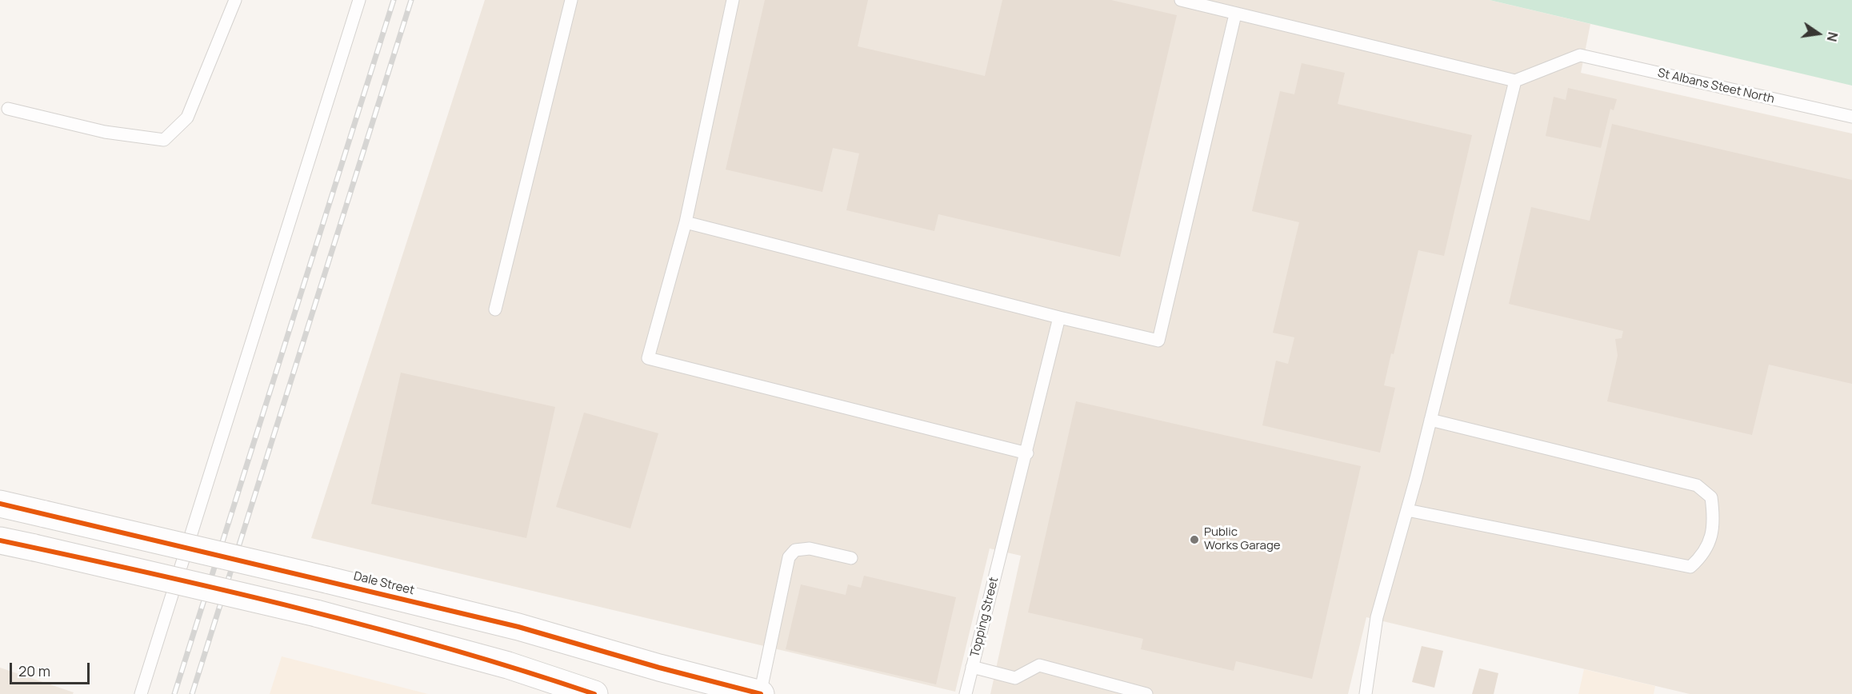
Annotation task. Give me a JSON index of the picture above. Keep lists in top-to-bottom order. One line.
{"streets":{"main road":["Dale Street"],"lane":["St Albans Steet North","Topping Street"]},"places":["Public Works Garage"],"scale_bar":"20 m","north":"right"}
